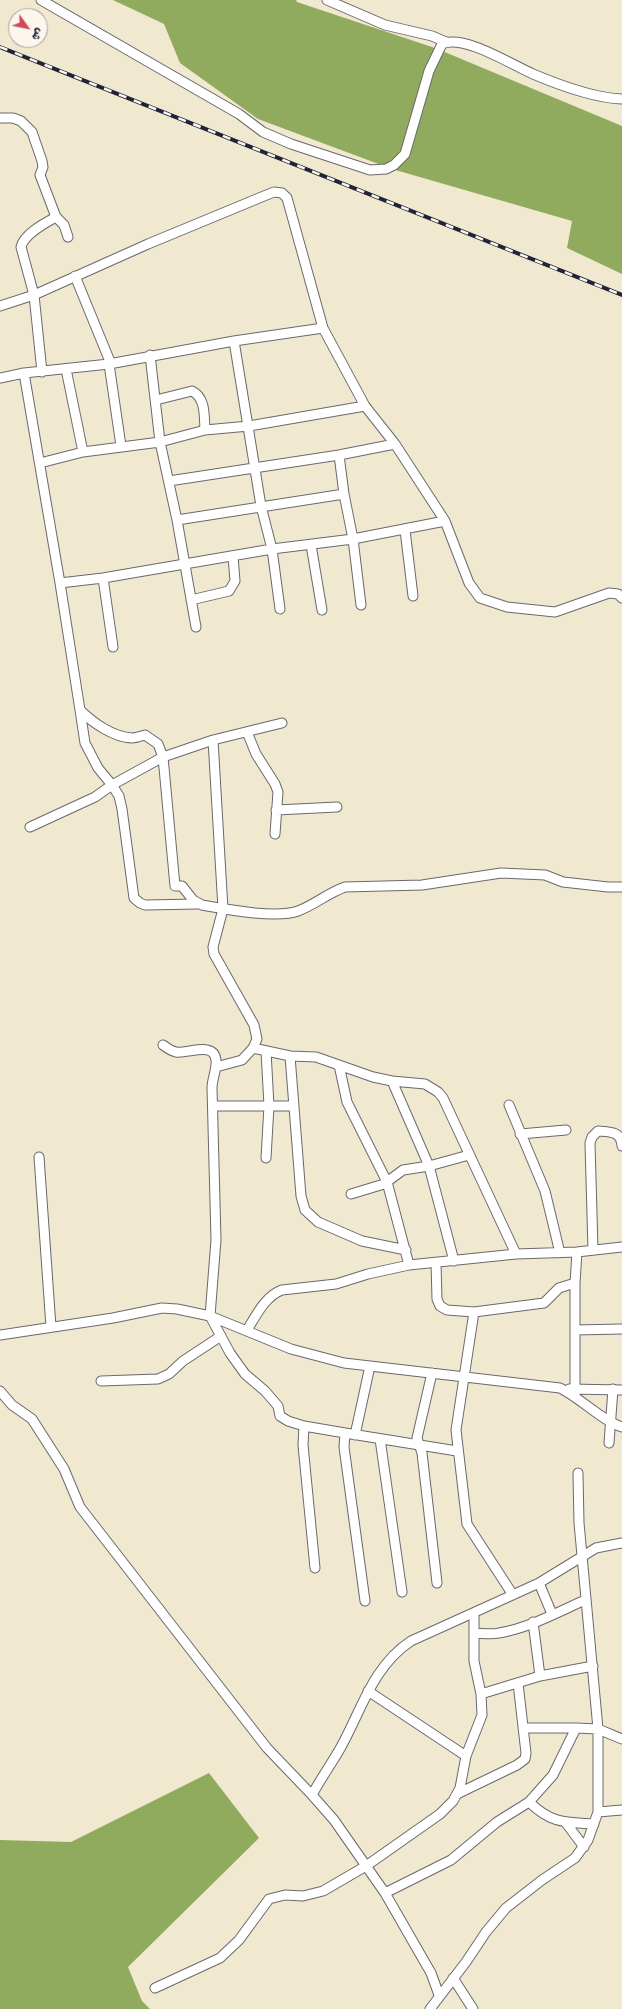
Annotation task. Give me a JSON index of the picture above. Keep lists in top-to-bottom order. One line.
{"north":"bottom right"}
